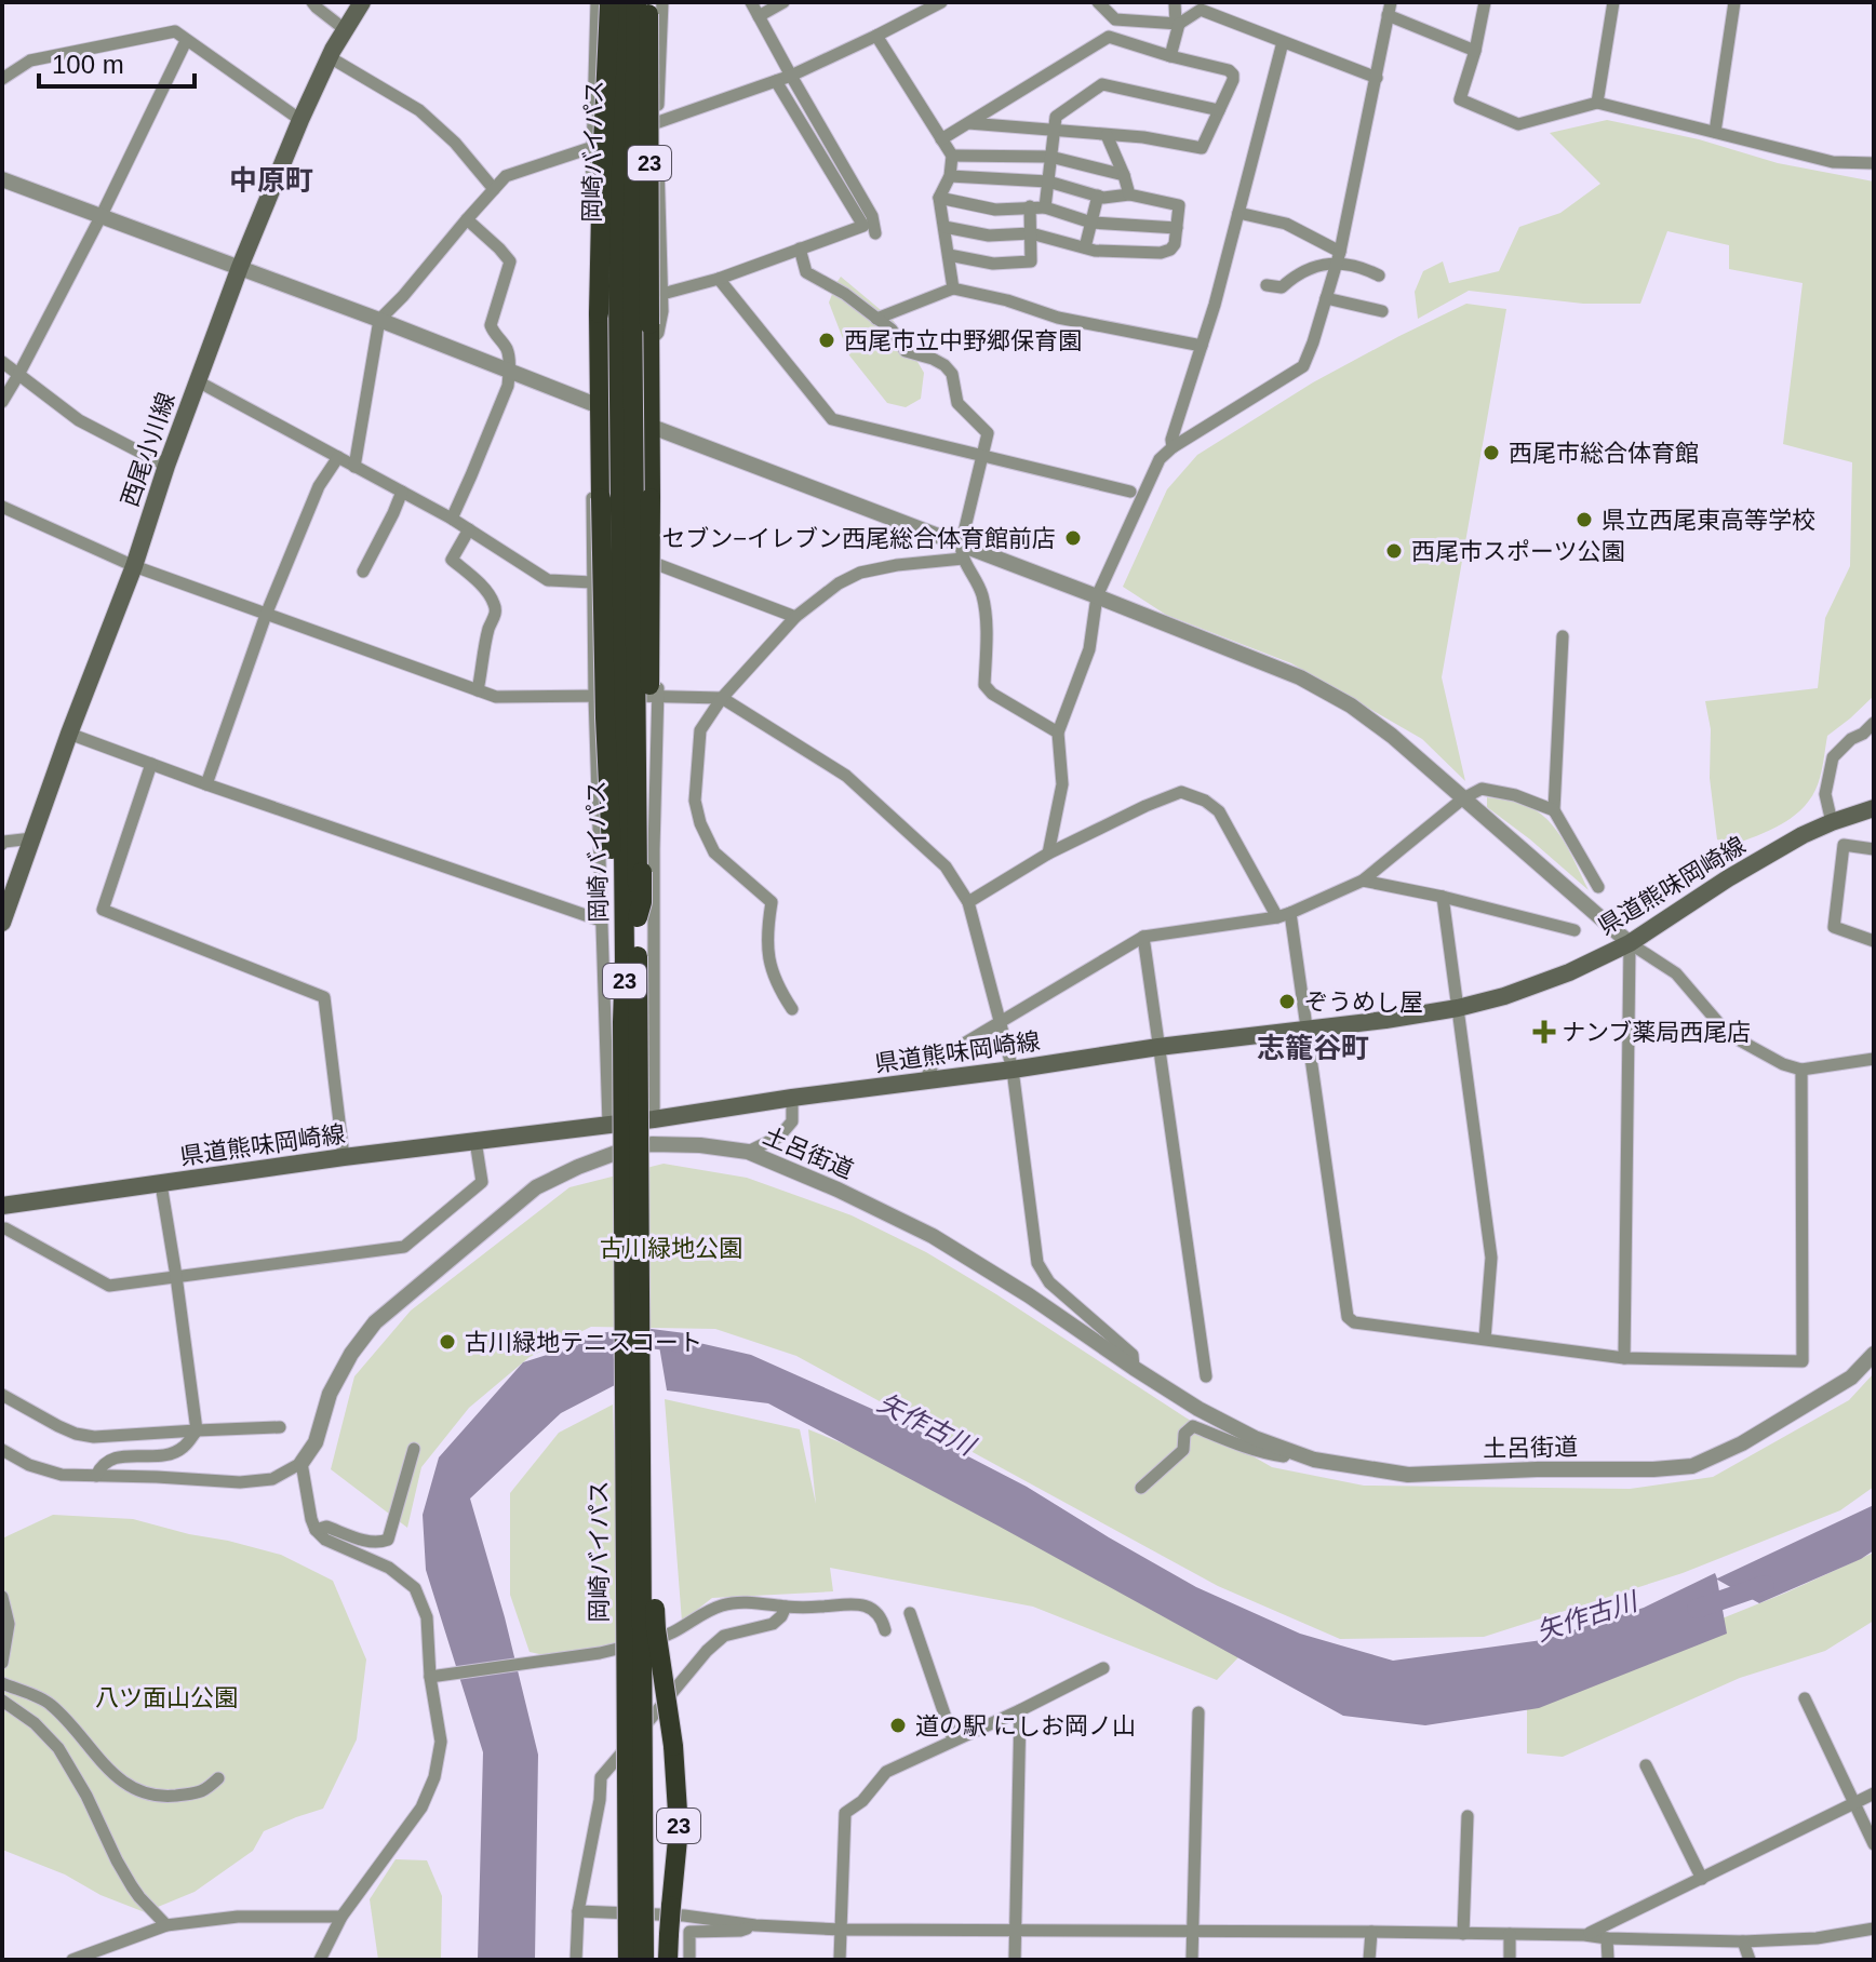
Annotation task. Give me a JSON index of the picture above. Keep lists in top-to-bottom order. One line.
{"streets":{"highway":["岡崎バイパス","23"],"main road":["西尾小川線","県道熊味岡崎線"],"street":["土呂街道"]},"crossings":[["岡崎バイパス","23"]],"districts":["中原町","志籠谷町"],"water":["矢作古川"],"parks":["古川緑地公園","八ツ面山公園"],"places":{"other":["西尾市立中野郷保育園","西尾市総合体育館","県立西尾東高等学校","セブン−イレブン西尾総合体育館前店","西尾市スポーツ公園","ぞうめし屋","古川緑地テニスコート","道の駅 にしお岡ノ山"],"health":["ナンブ薬局西尾店"]},"scale_bar":"100 m"}
